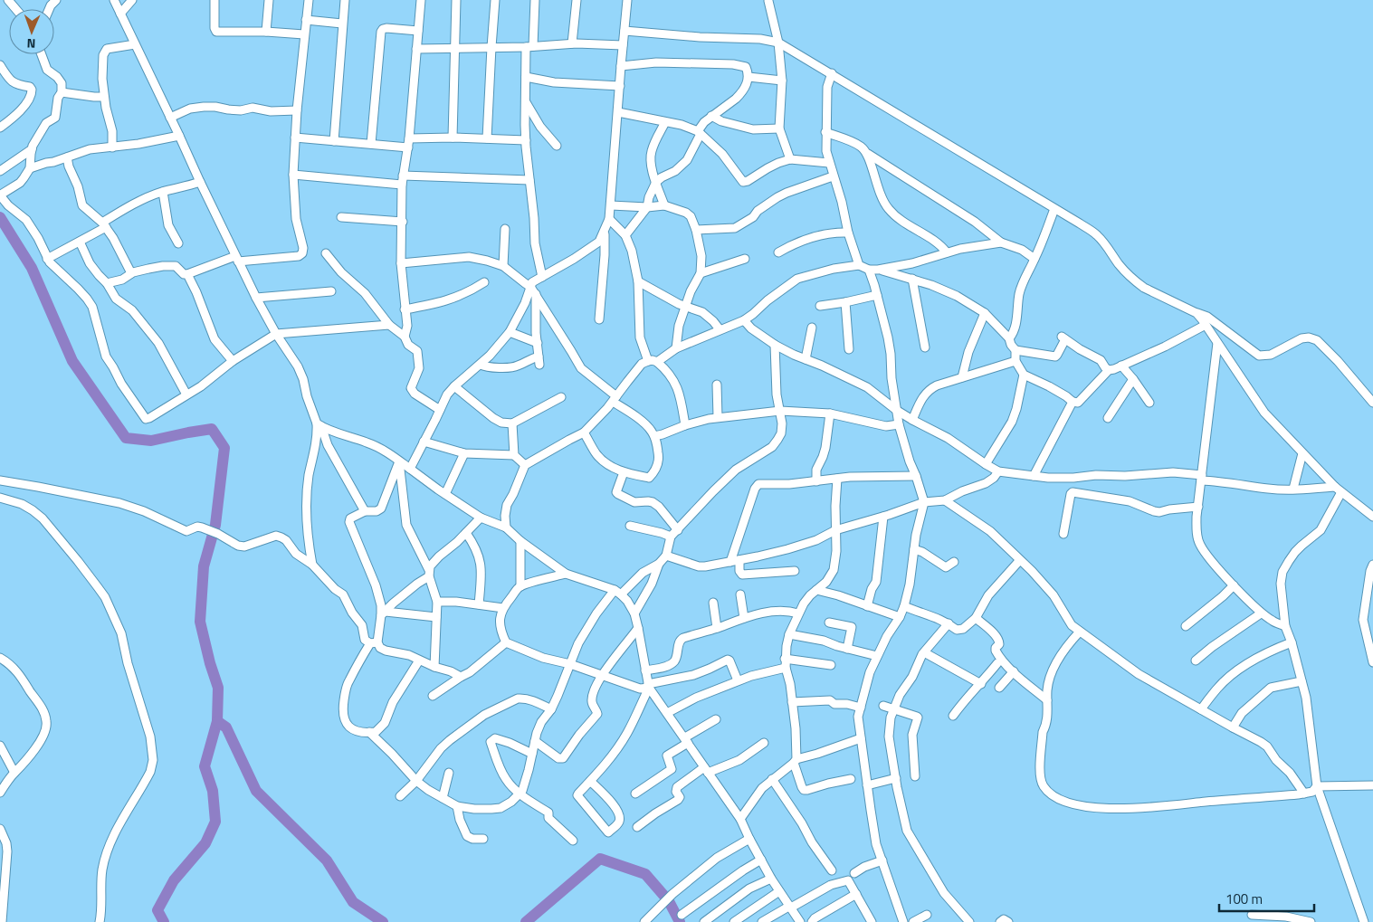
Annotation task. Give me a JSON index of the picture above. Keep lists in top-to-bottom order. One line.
{"scale_bar":"100 m","north":"bottom"}
